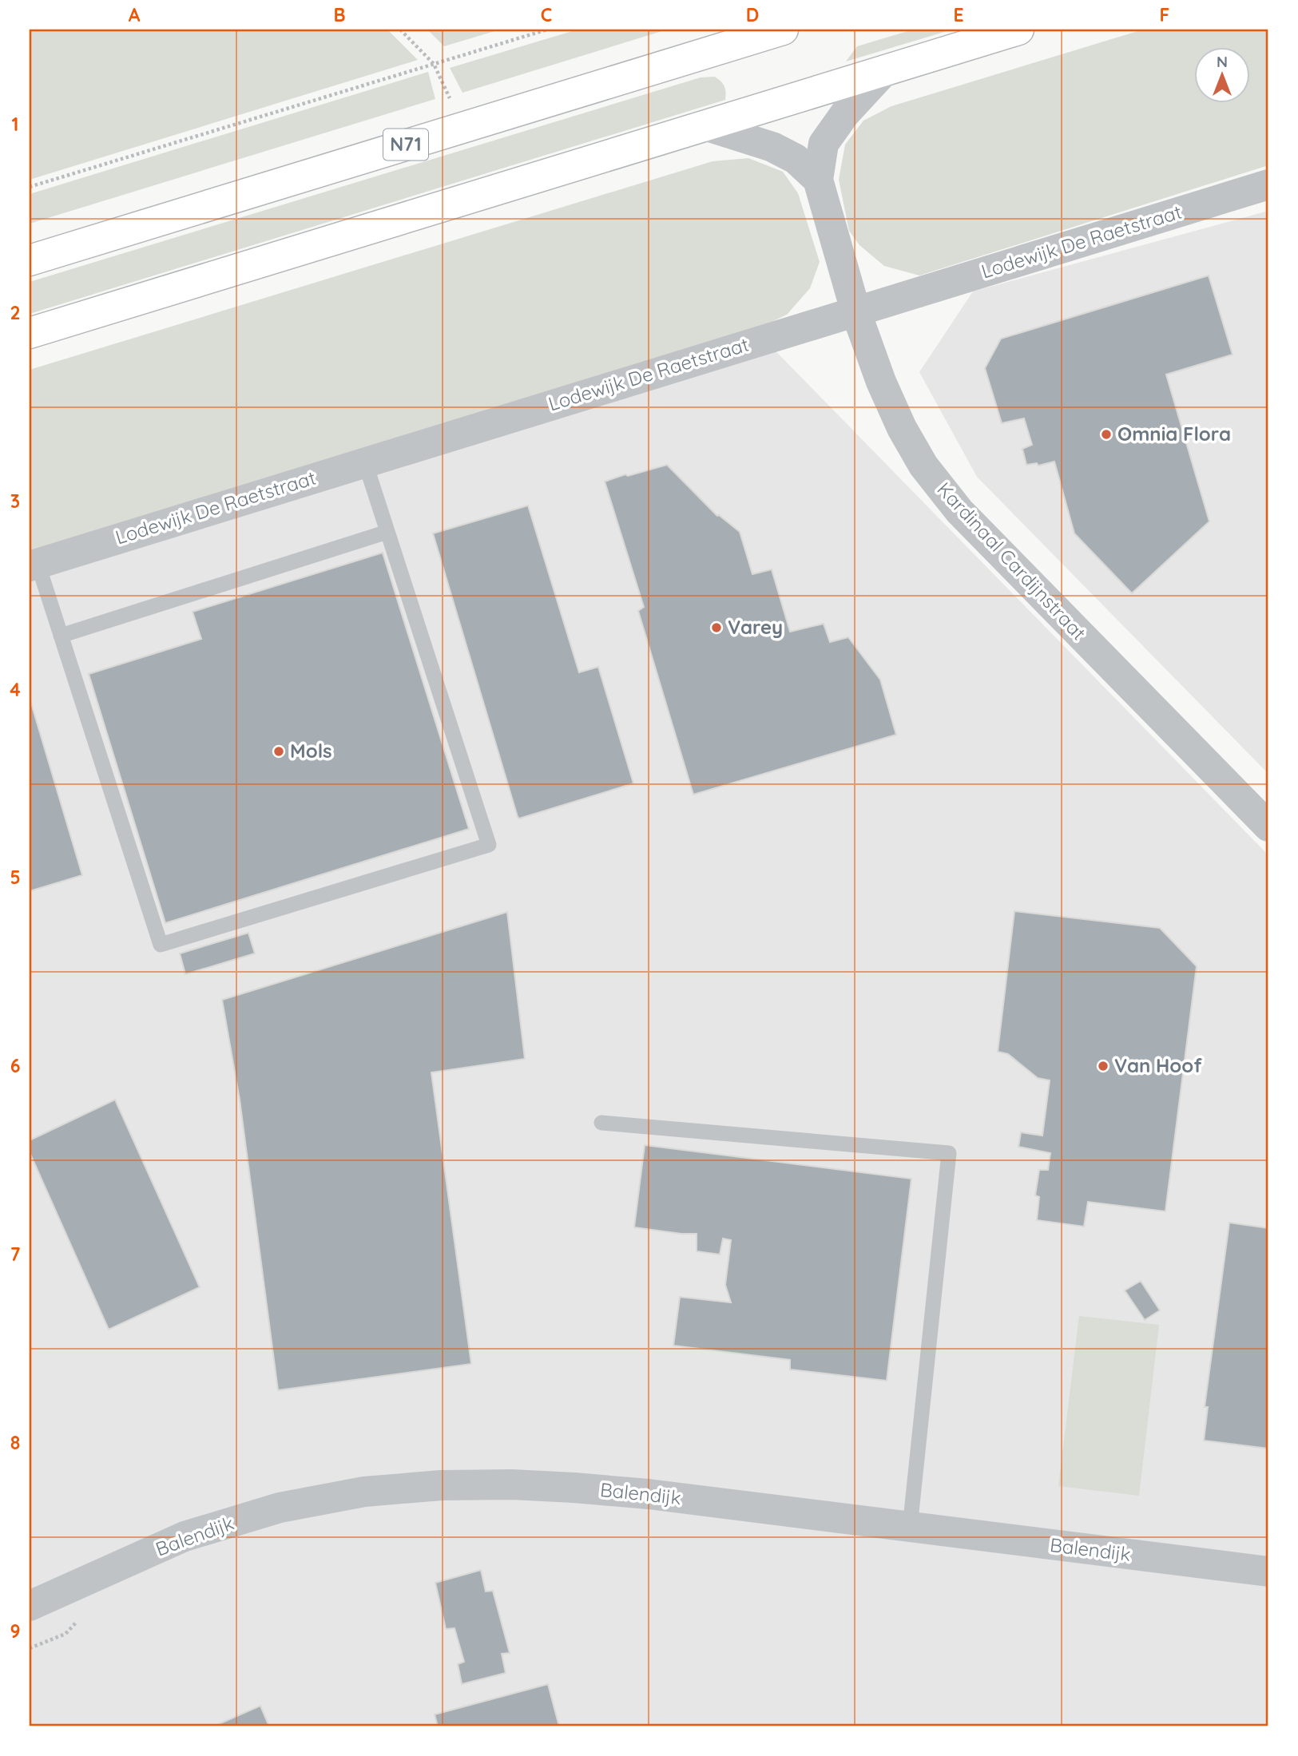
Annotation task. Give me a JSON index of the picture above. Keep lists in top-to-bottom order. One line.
{"streets":{"highway":["N71"],"street":["Lodewijk De Raetstraat","Kardinaal Cardijnstraat","Balendijk"]},"crossings":[["Lodewijk De Raetstraat","Kardinaal Cardijnstraat"]],"places":["Omnia Flora","Varey","Mols","Van Hoof"],"north":"top","grid":{"columns":["A","B","C","D","E","F"],"rows":["1","2","3","4","5","6","7","8","9"]}}
